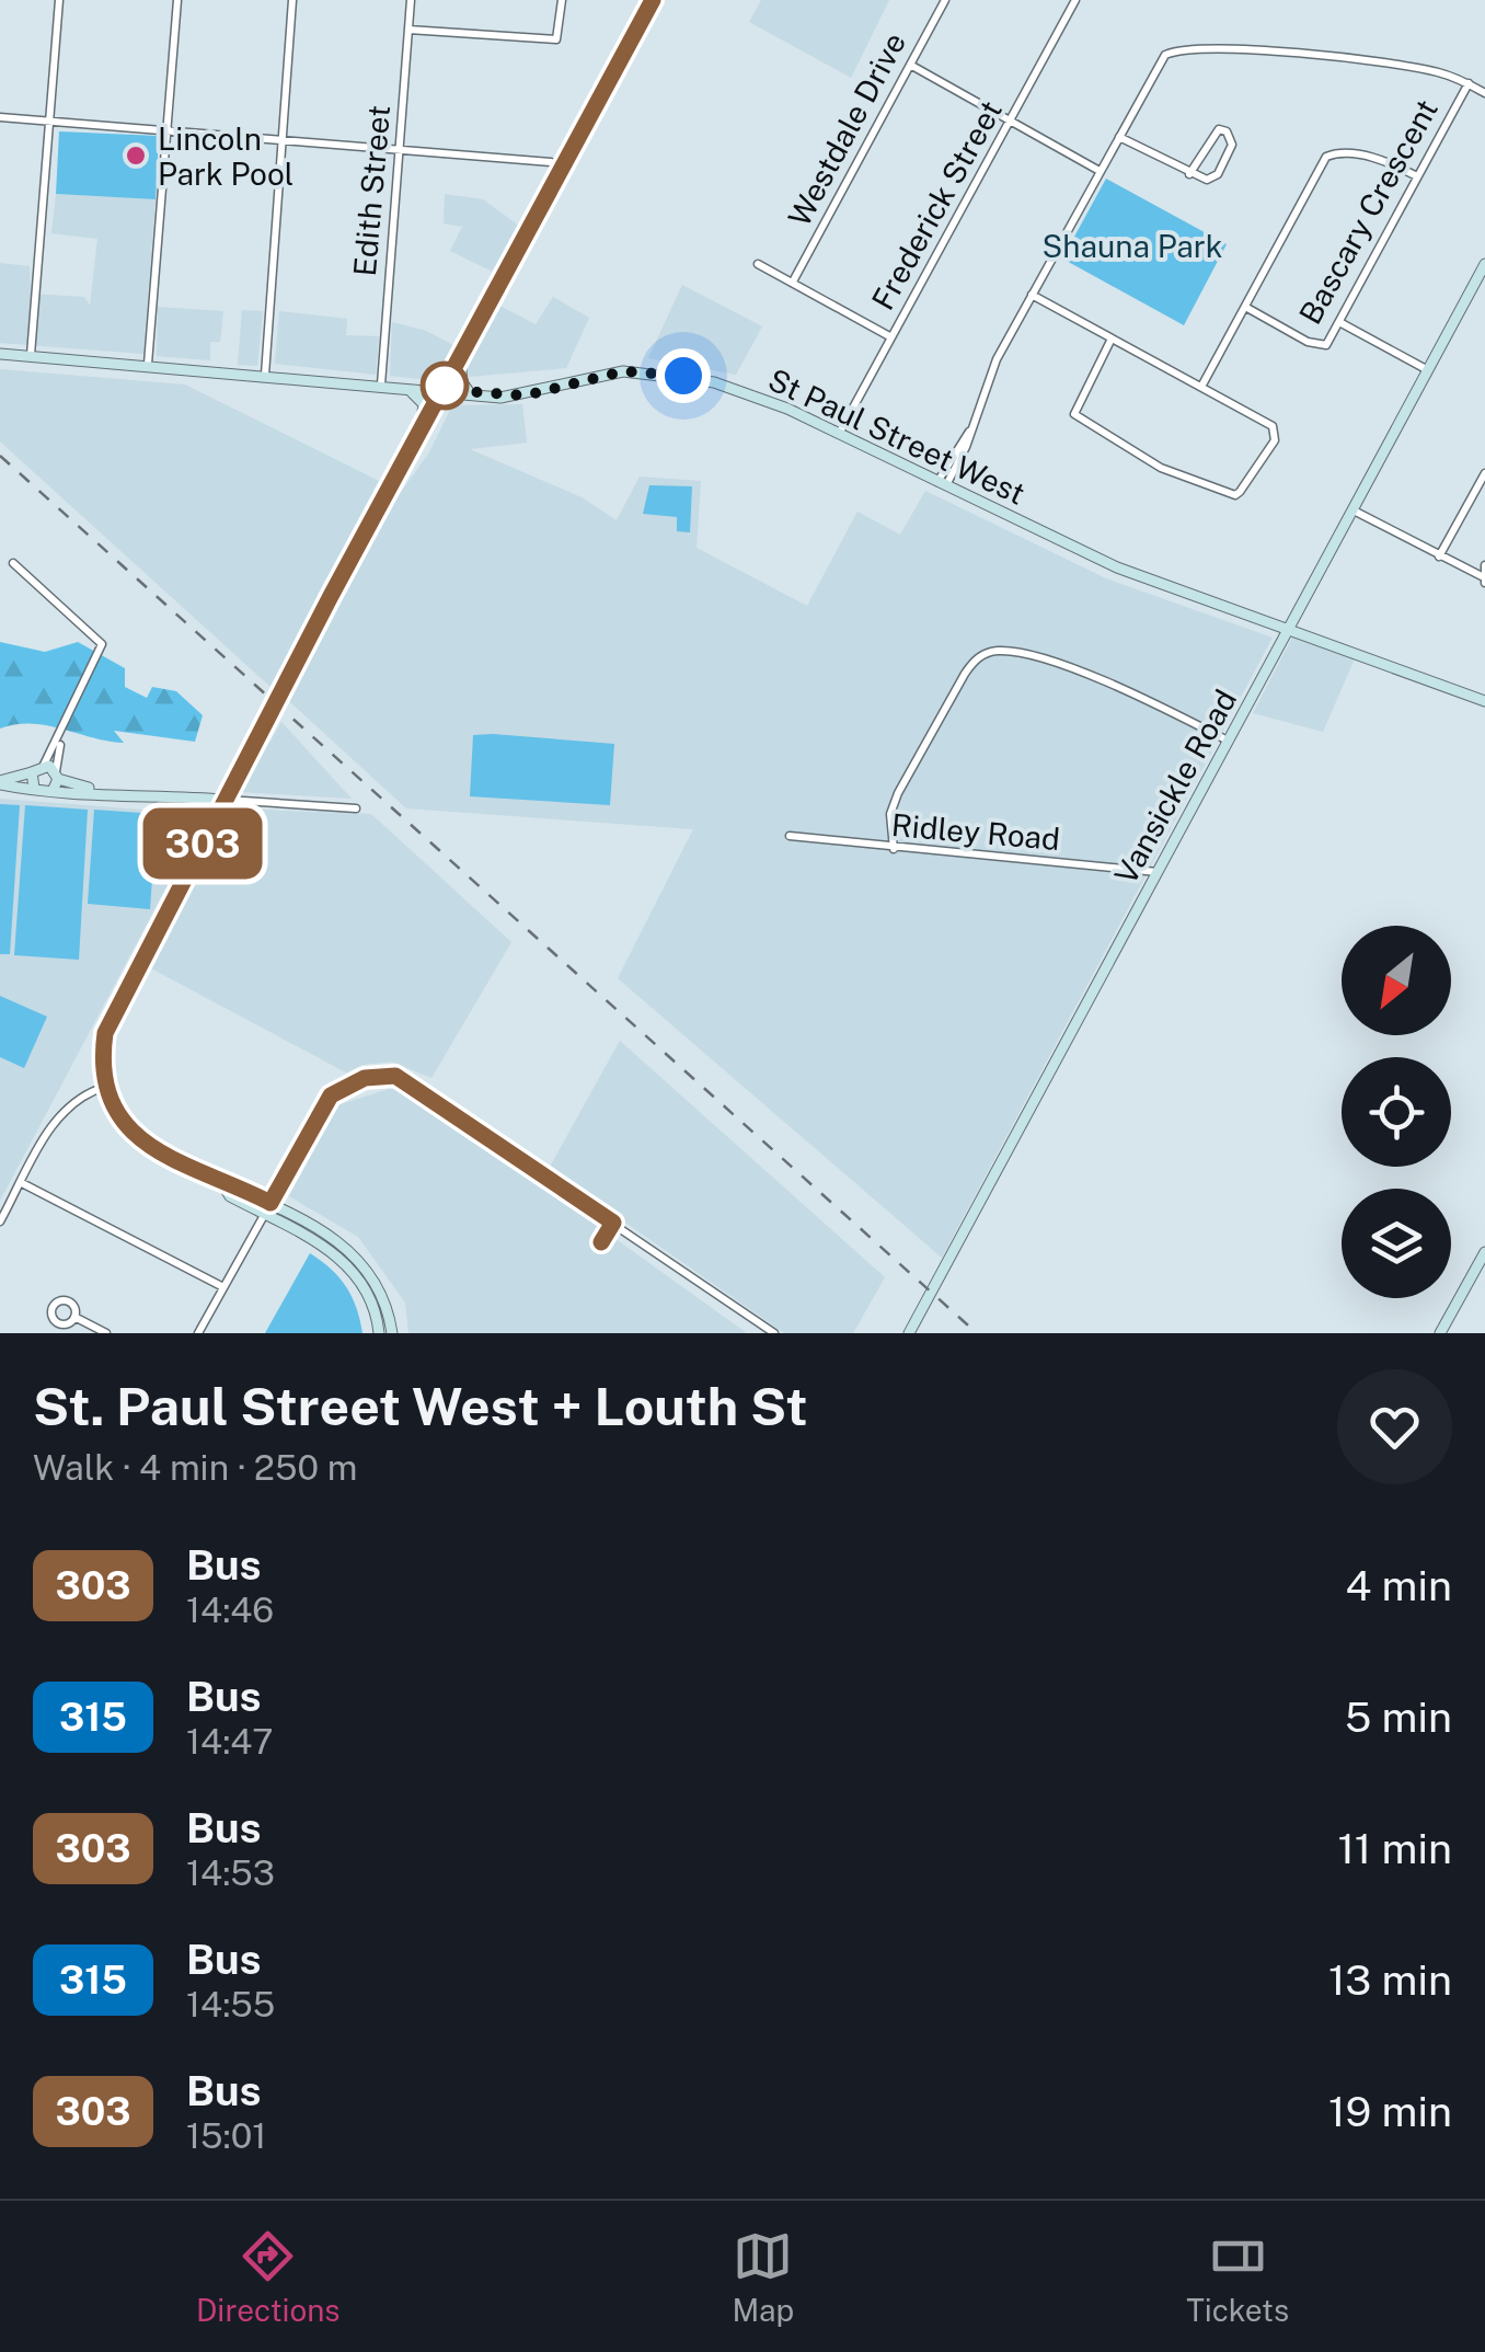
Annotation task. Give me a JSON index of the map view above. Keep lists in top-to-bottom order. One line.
{"streets":{"main road":["St Paul Street West","Vansickle Road"],"street":["Westdale Drive","Edith Street","Frederick Street","Bascary Crescent","Ridley Road"]},"crossings":[["Edith Street","St Paul Street West"],["Frederick Street","St Paul Street West"],["St Paul Street West","Vansickle Road"],["Vansickle Road","Ridley Road"]],"parks":["Shauna Park"],"places":["Lincoln Park Pool"],"lines":["bus line 303"],"north":"bottom left","page":{"on_map":"303","heading":["St. Paul Street West + Louth St","Walk · 4 min · 250 m"],"list":[{"mark":"303","name":"Bus","note":"14:46","value":"4 min"},{"mark":"315","name":"Bus","note":"14:47","value":"5 min"},{"mark":"303","name":"Bus","note":"14:53","value":"11 min"},{"mark":"315","name":"Bus","note":"14:55","value":"13 min"},{"mark":"303","name":"Bus","note":"15:01","value":"19 min"}],"tabs":["Directions","Map","Tickets"]}}
